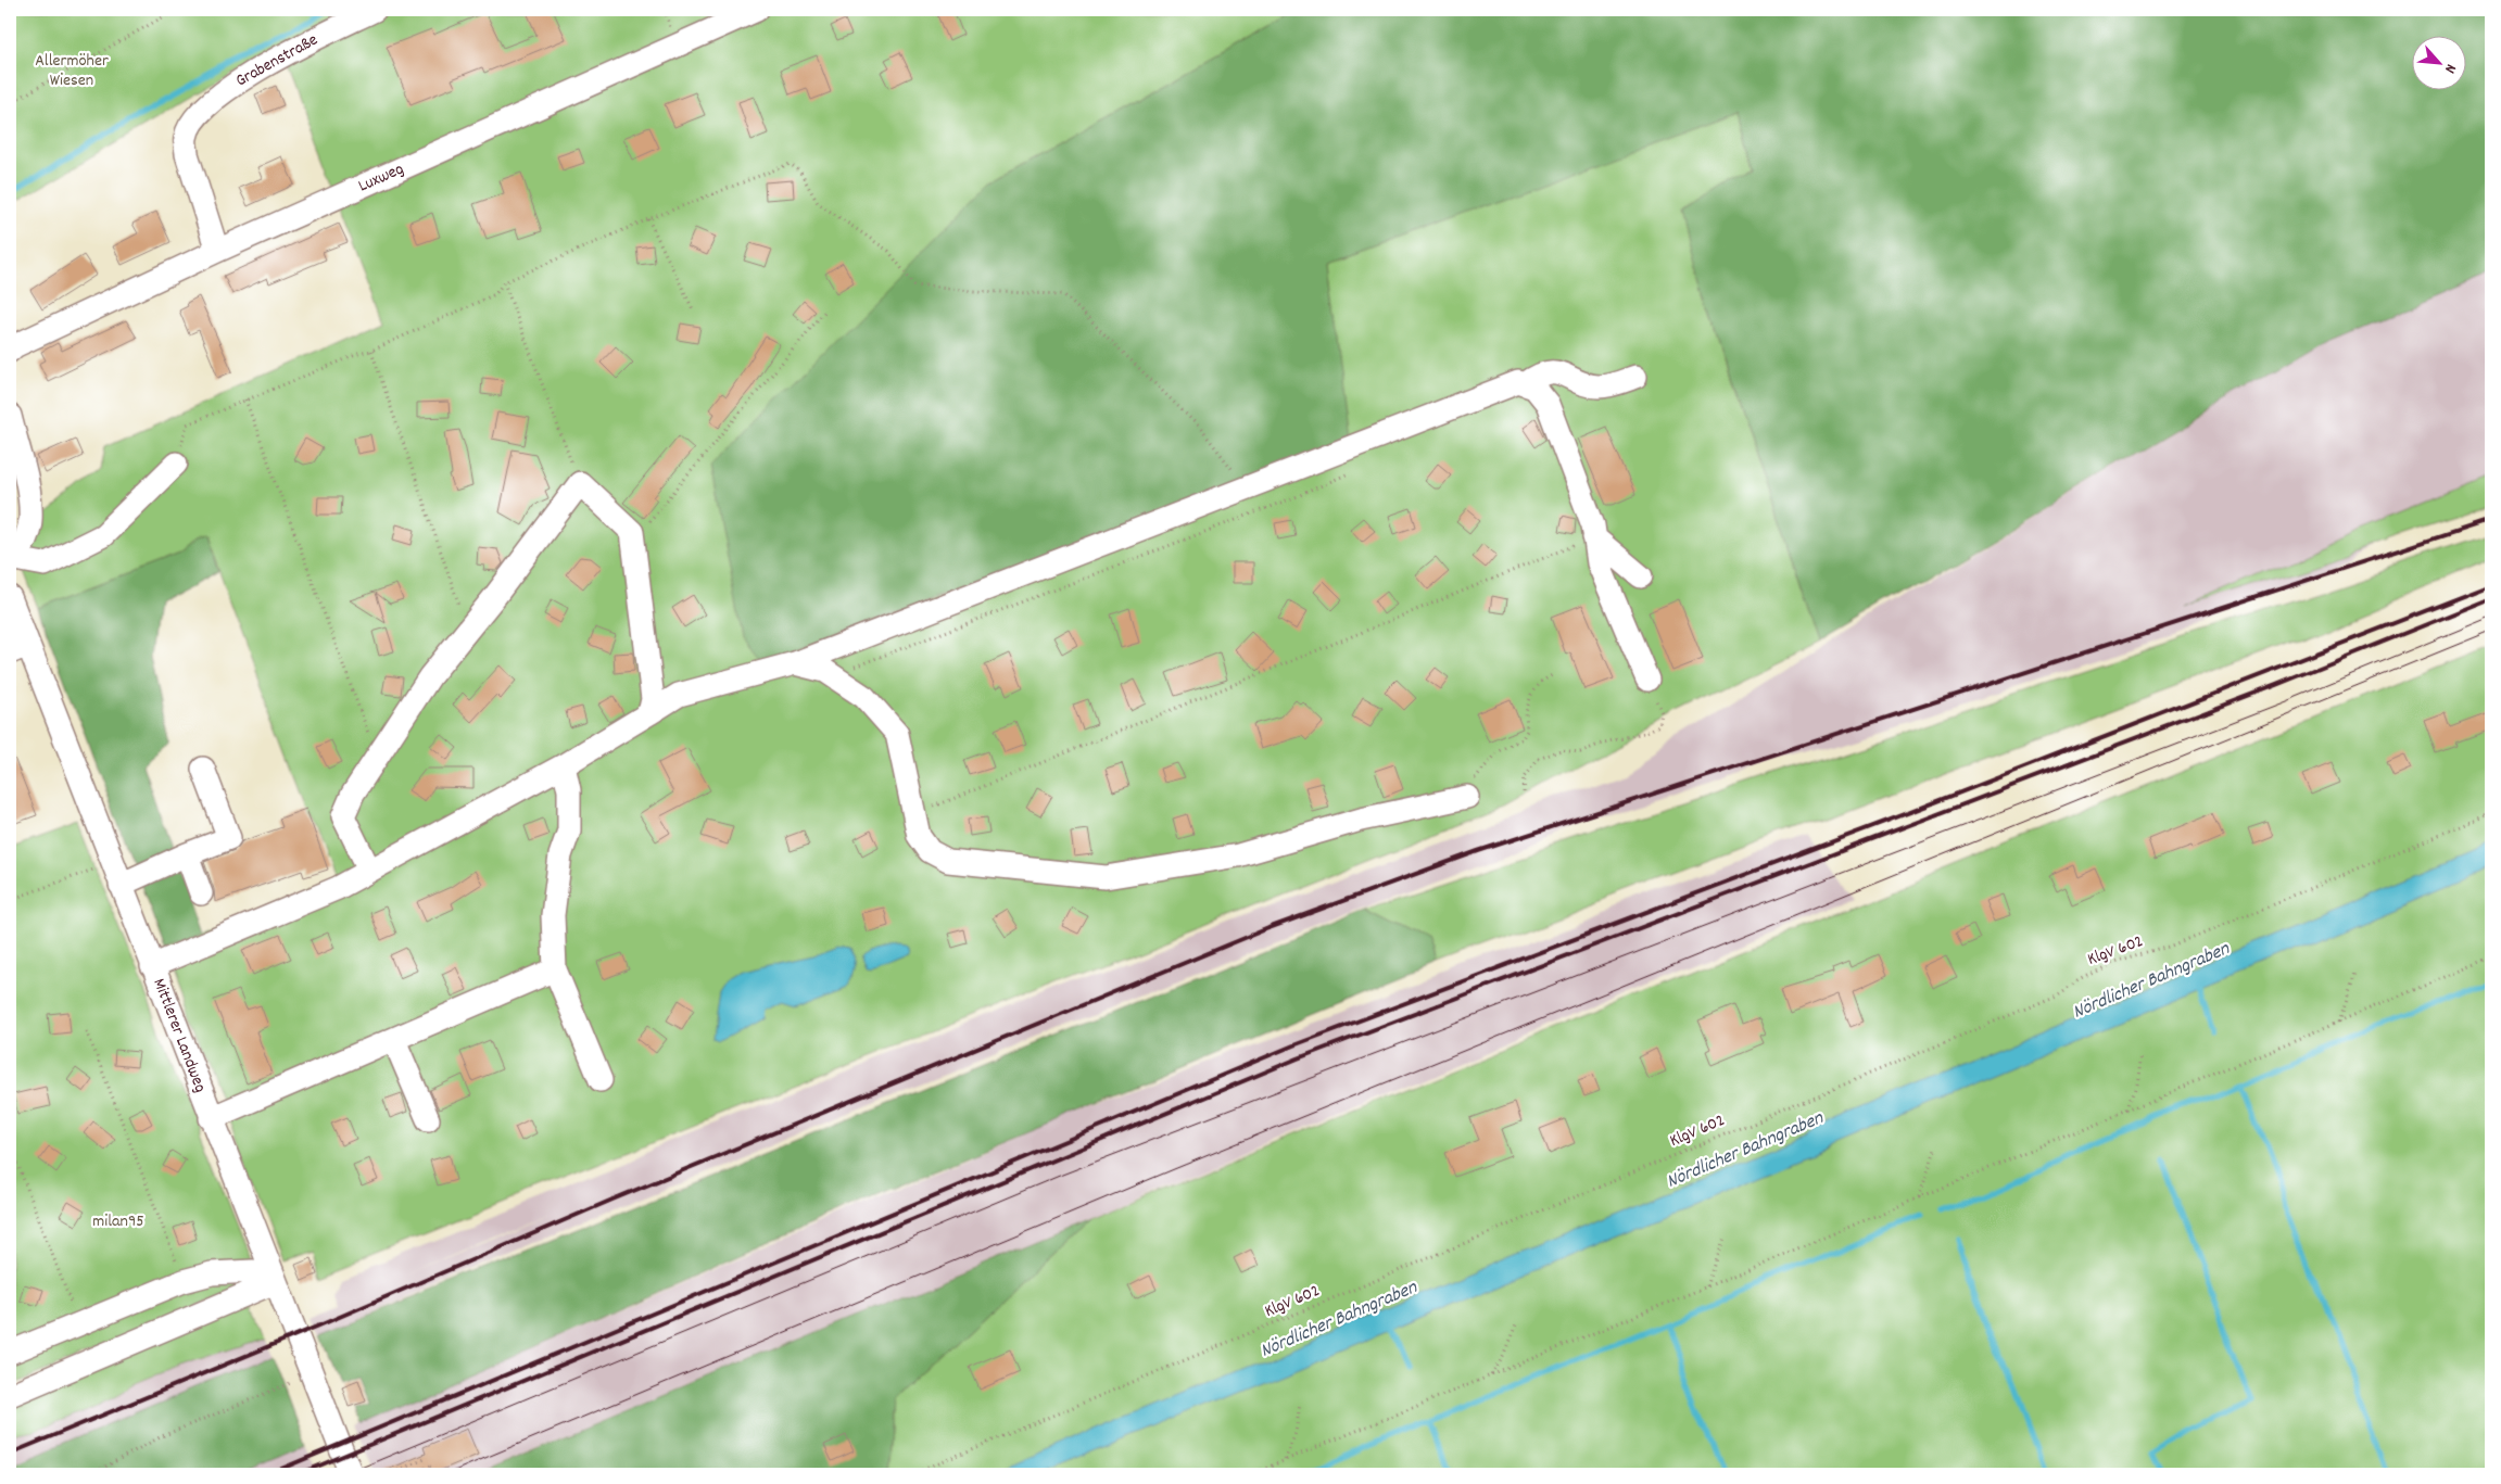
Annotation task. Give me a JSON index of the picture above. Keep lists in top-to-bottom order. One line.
{"streets":{"street":["Grabenstraße","Luxweg","Mittlerer Landweg"],"path":["KlgV 602"]},"crossings":[["Grabenstraße","Luxweg"]],"water":["Nördlicher Bahngraben"],"parks":["Allermöher Wiesen","milan95"],"north":"bottom right"}
